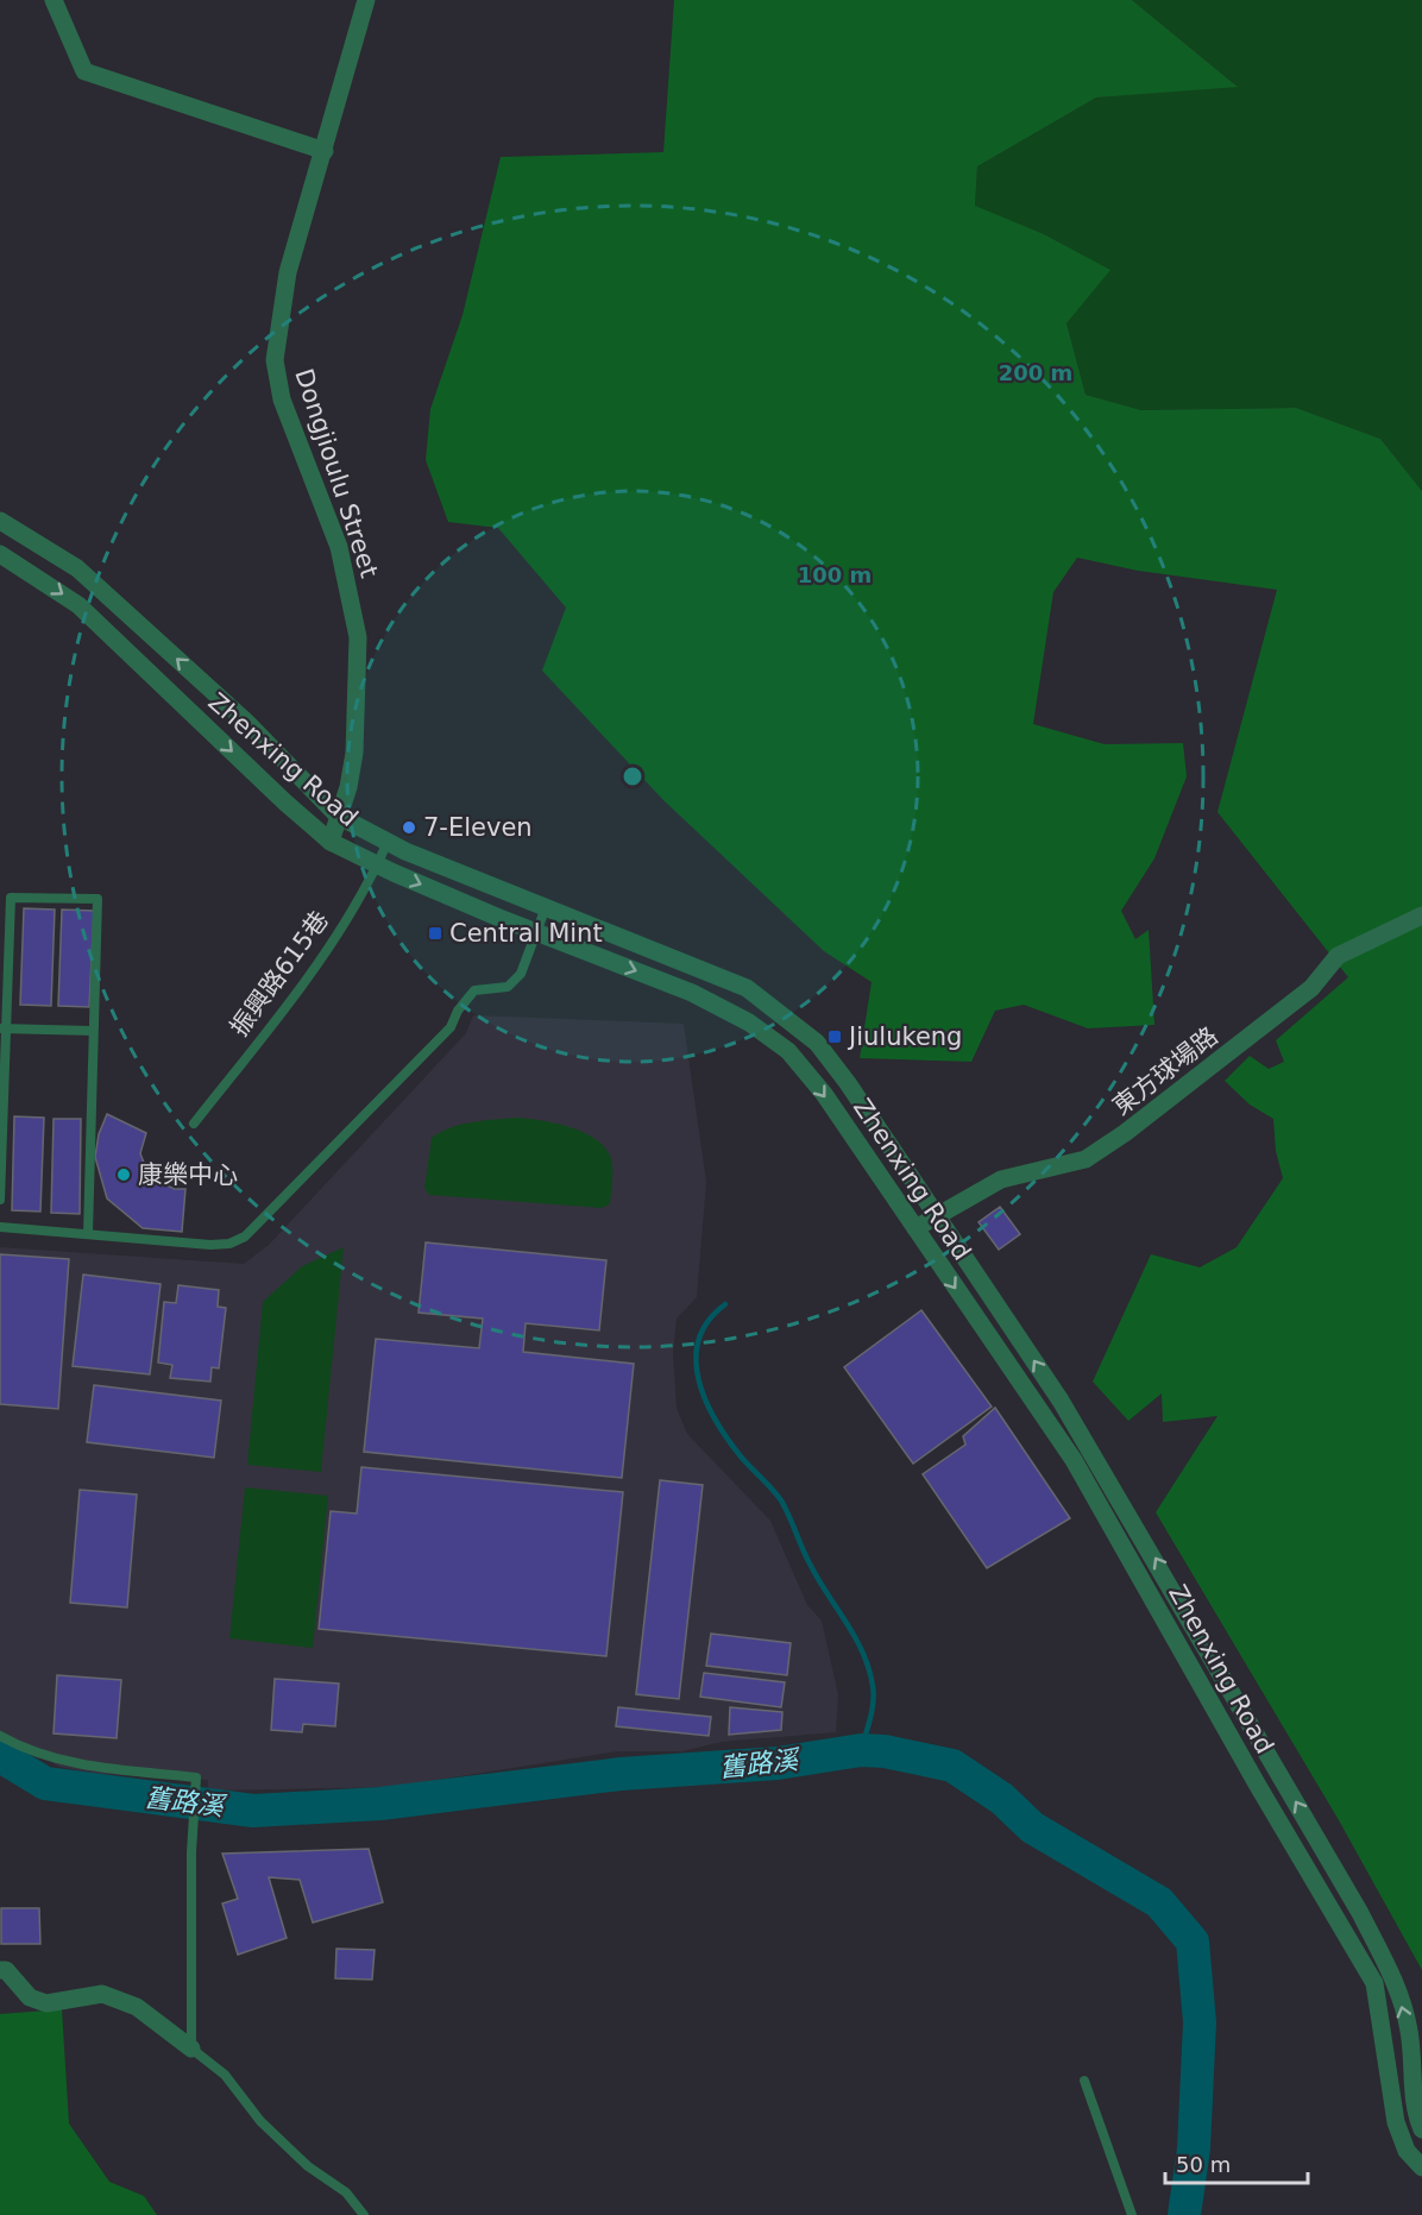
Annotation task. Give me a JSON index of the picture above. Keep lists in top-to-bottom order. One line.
{"streets":{"street":["Dongjioulu Street","Zhenxing Road","東方球場路"],"lane":["振興路615巷"]},"crossings":[["Dongjioulu Street","Zhenxing Road"],["Zhenxing Road","振興路615巷"],["Zhenxing Road","東方球場路"]],"water":["舊路溪"],"places":{"other":["7-Eleven","康樂中心"],"transit":["Central Mint","Jiulukeng"]},"scale_bar":"50 m","rings":["200 m","100 m"]}
